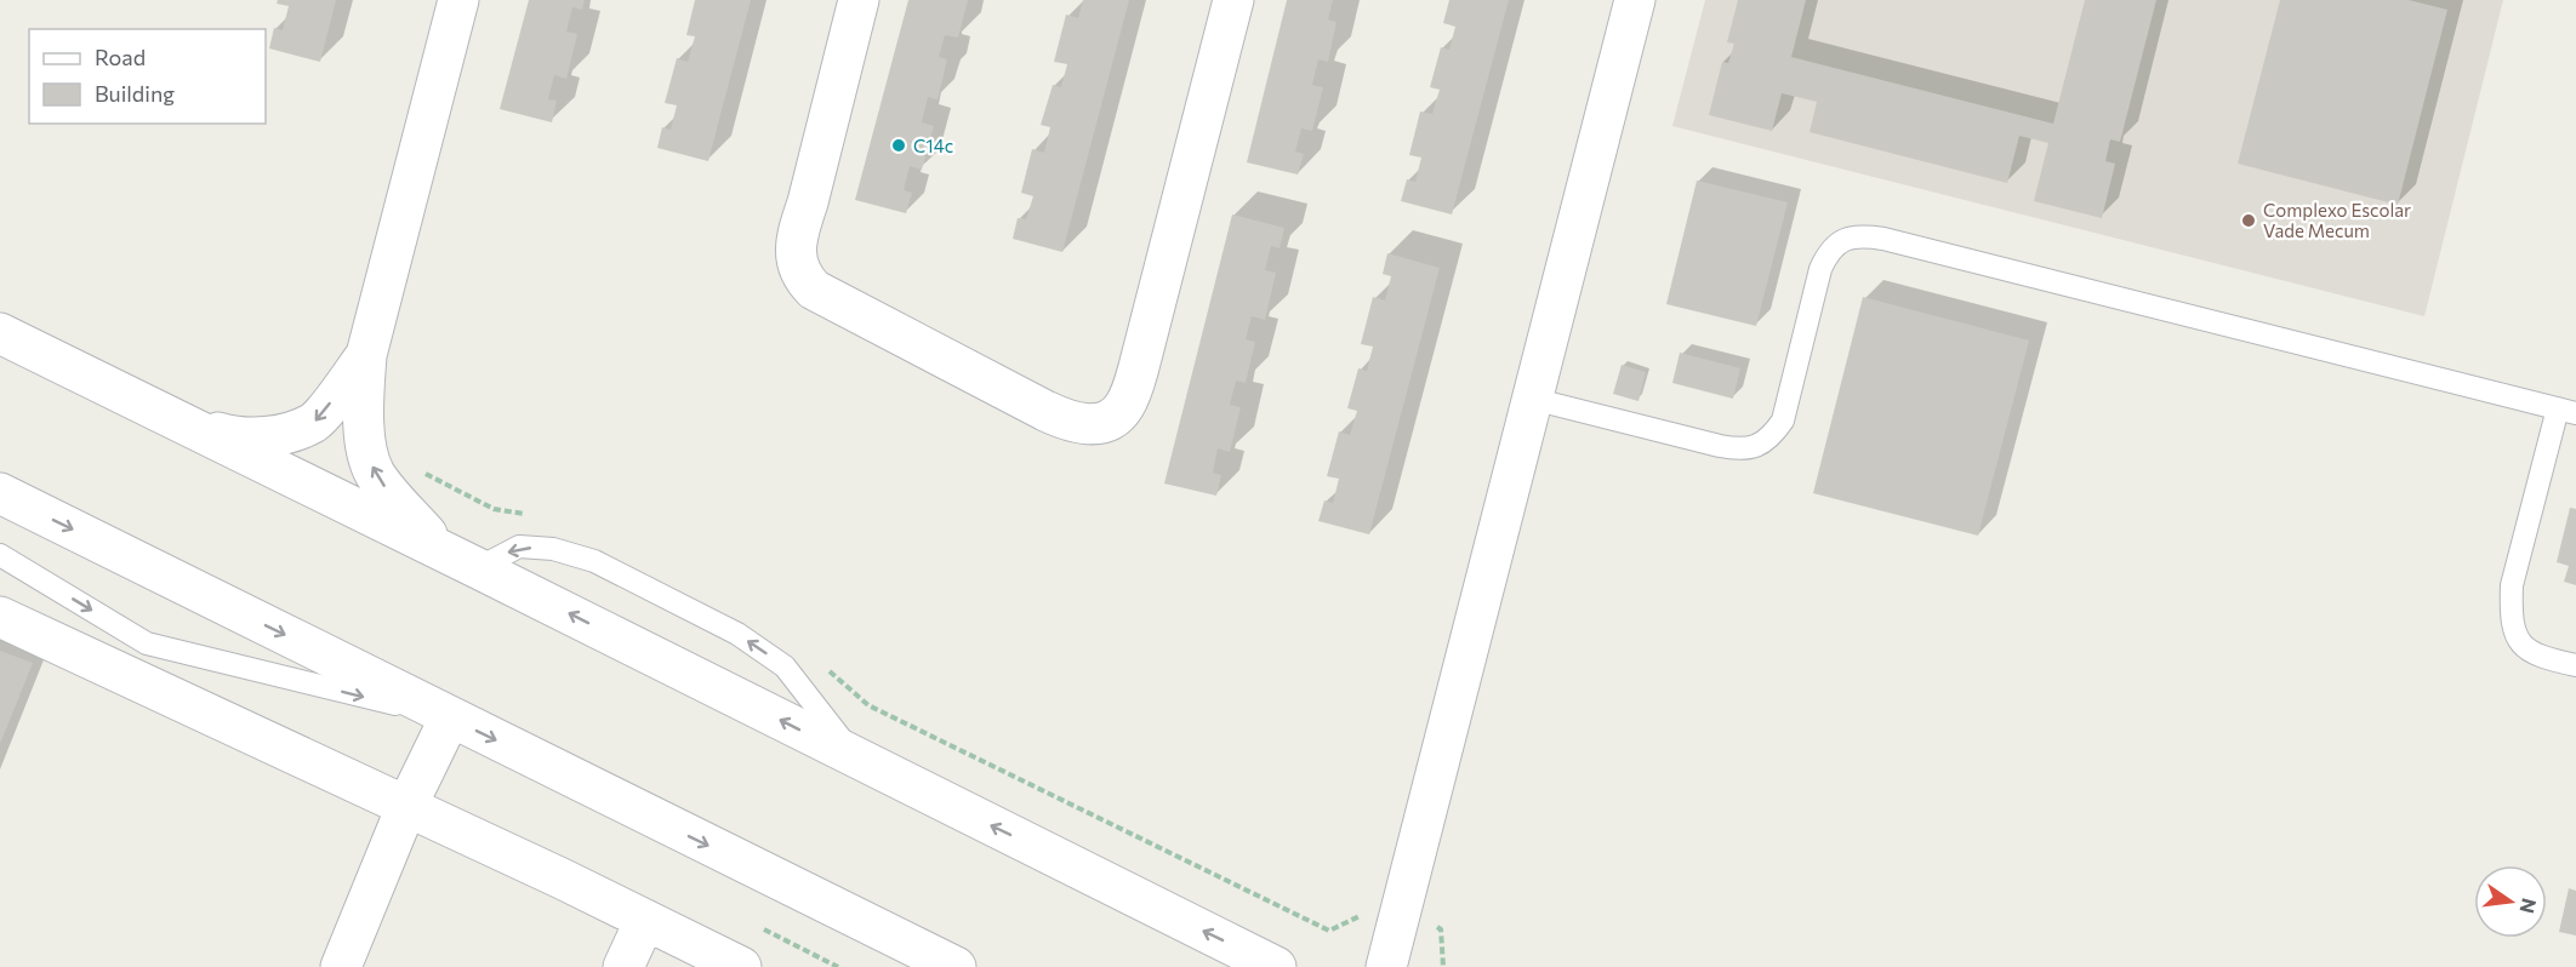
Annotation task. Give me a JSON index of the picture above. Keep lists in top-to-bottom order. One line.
{"places":["C14c","Complexo Escolar Vade Mecum"],"legend":["Road","Building"],"north":"right"}
